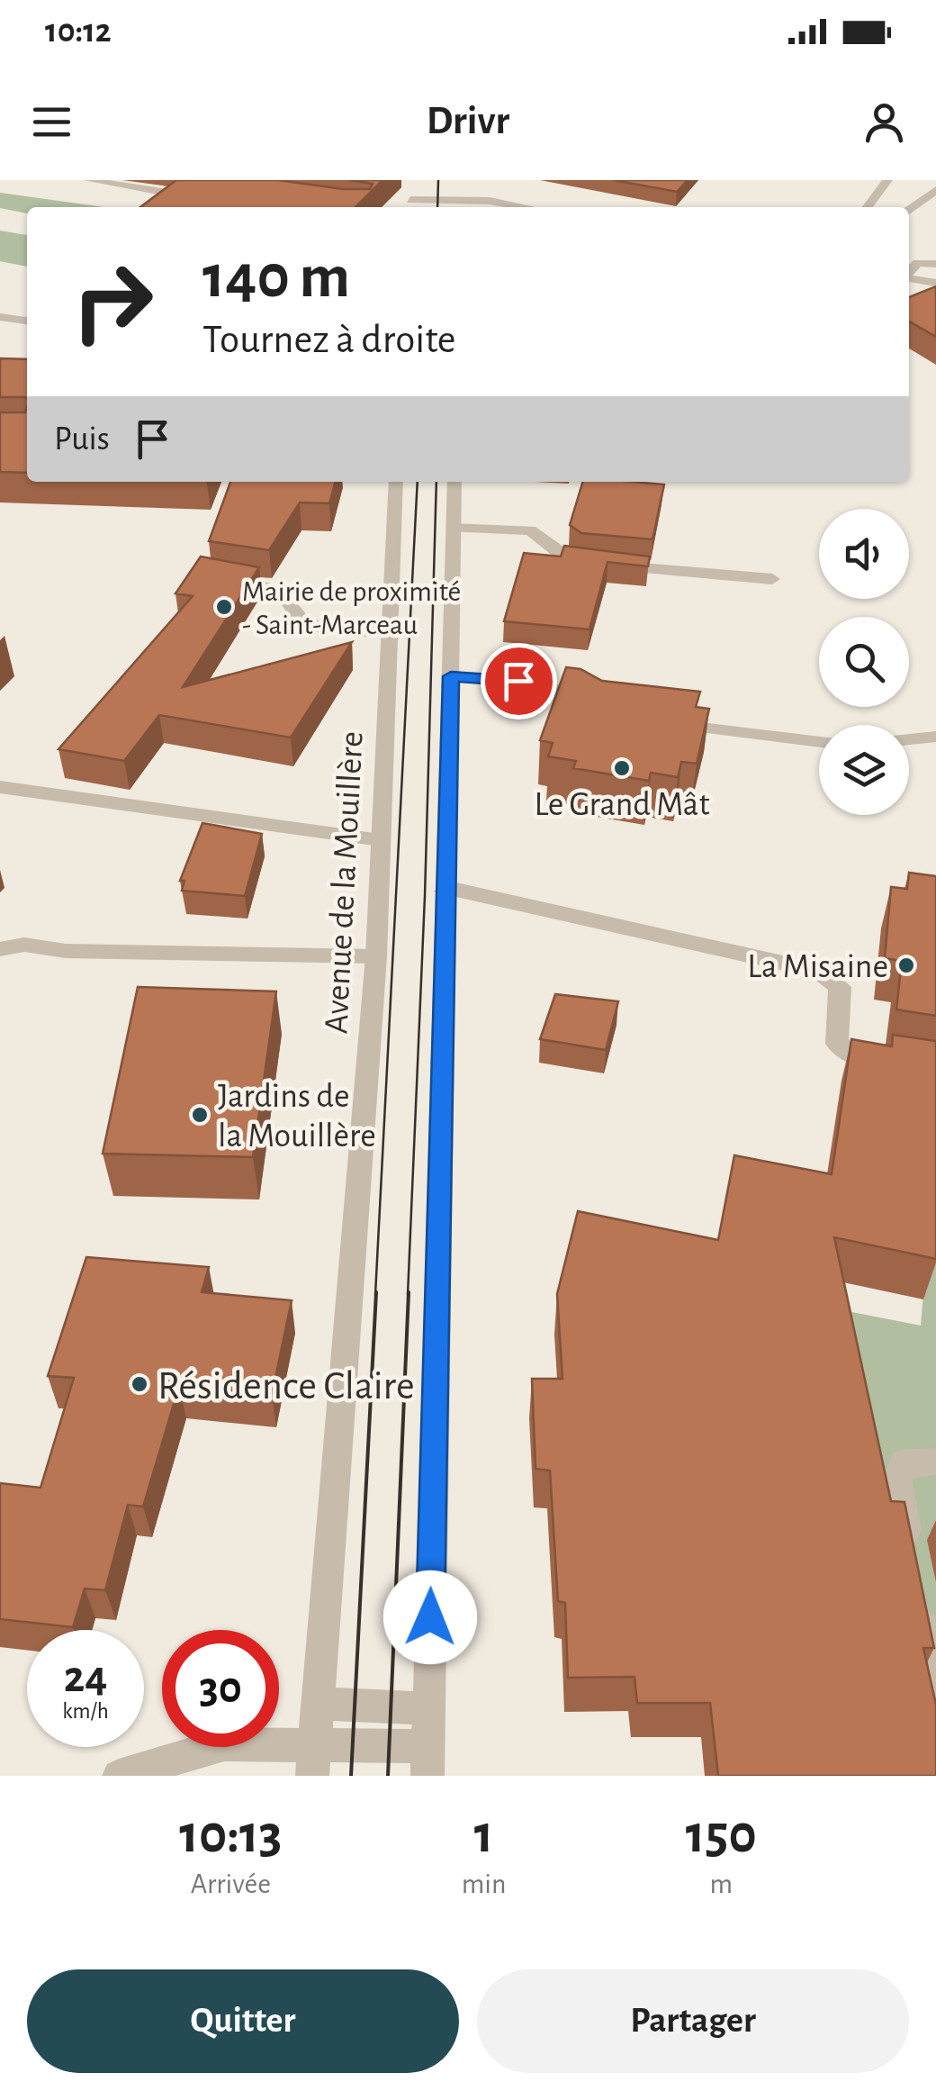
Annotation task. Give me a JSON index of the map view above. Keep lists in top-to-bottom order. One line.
{"streets":{"street":["Avenue de la Mouillère"]},"places":["Mairie de proximité - Saint-Marceau","Le Grand Mât","La Misaine","Jardins de la Mouillère","Résidence Claire"],"page":{"status":"10:12","header":"Drivr","turn":["140 m","Tournez à droite"],"then":"Puis","speed":"24 km/h","limit":"30","eta":["10:13","Arrivée","1","min","150","m"],"buttons":["Quitter","Partager"]}}
